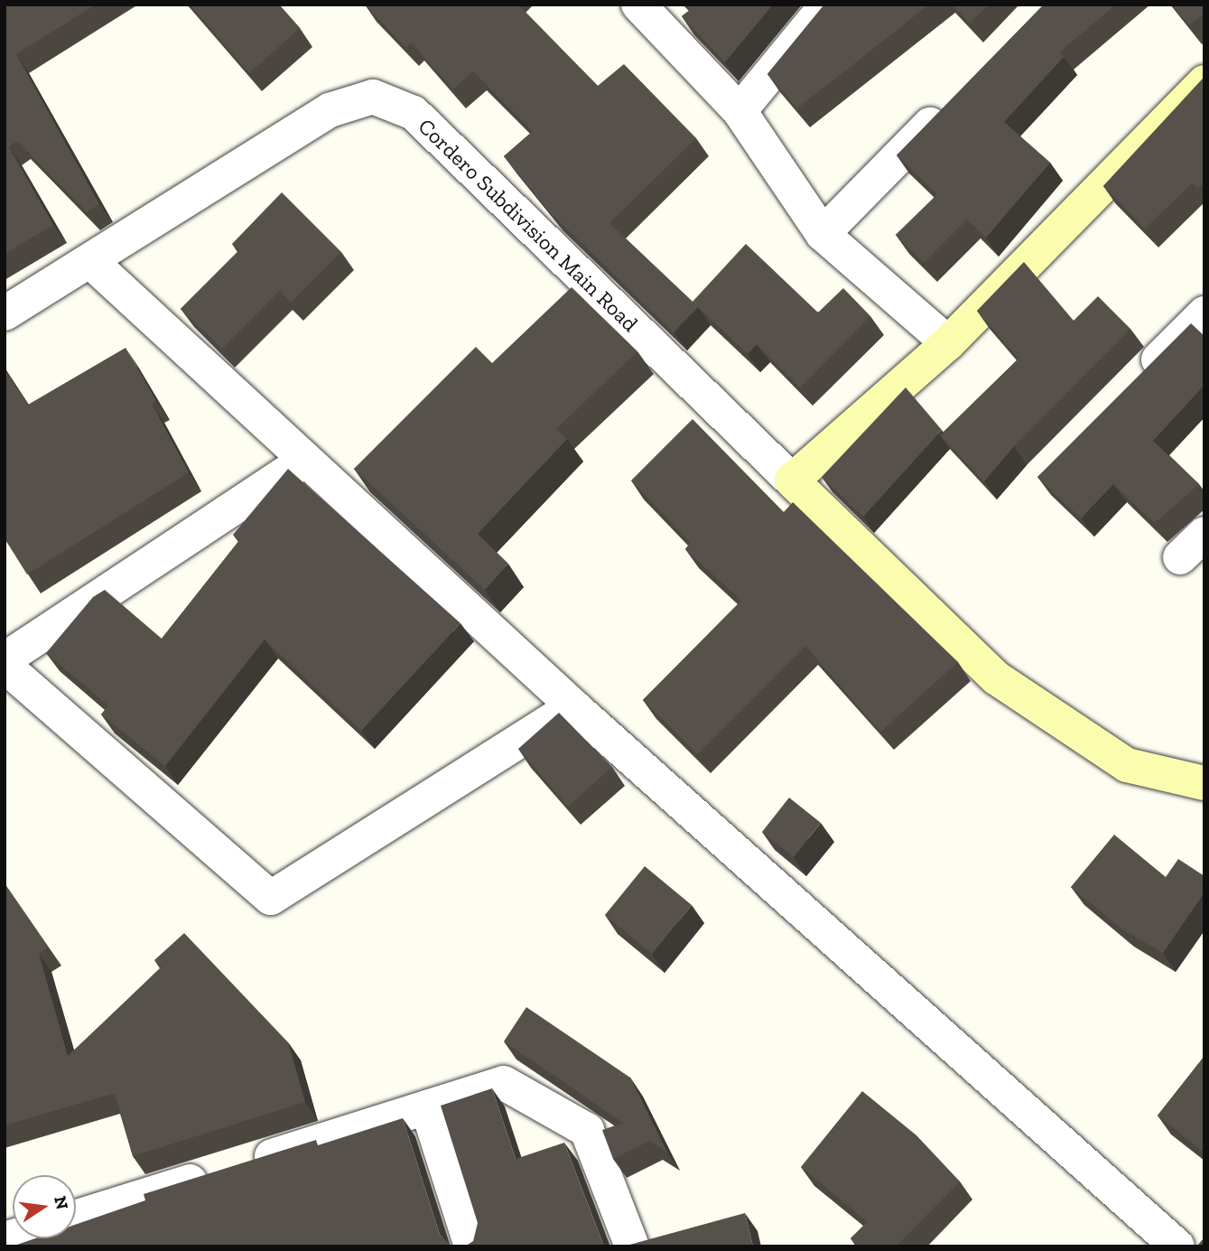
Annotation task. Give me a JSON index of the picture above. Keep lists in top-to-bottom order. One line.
{"streets":{"street":["Cordero Subdivision Main Road"]},"north":"right"}
